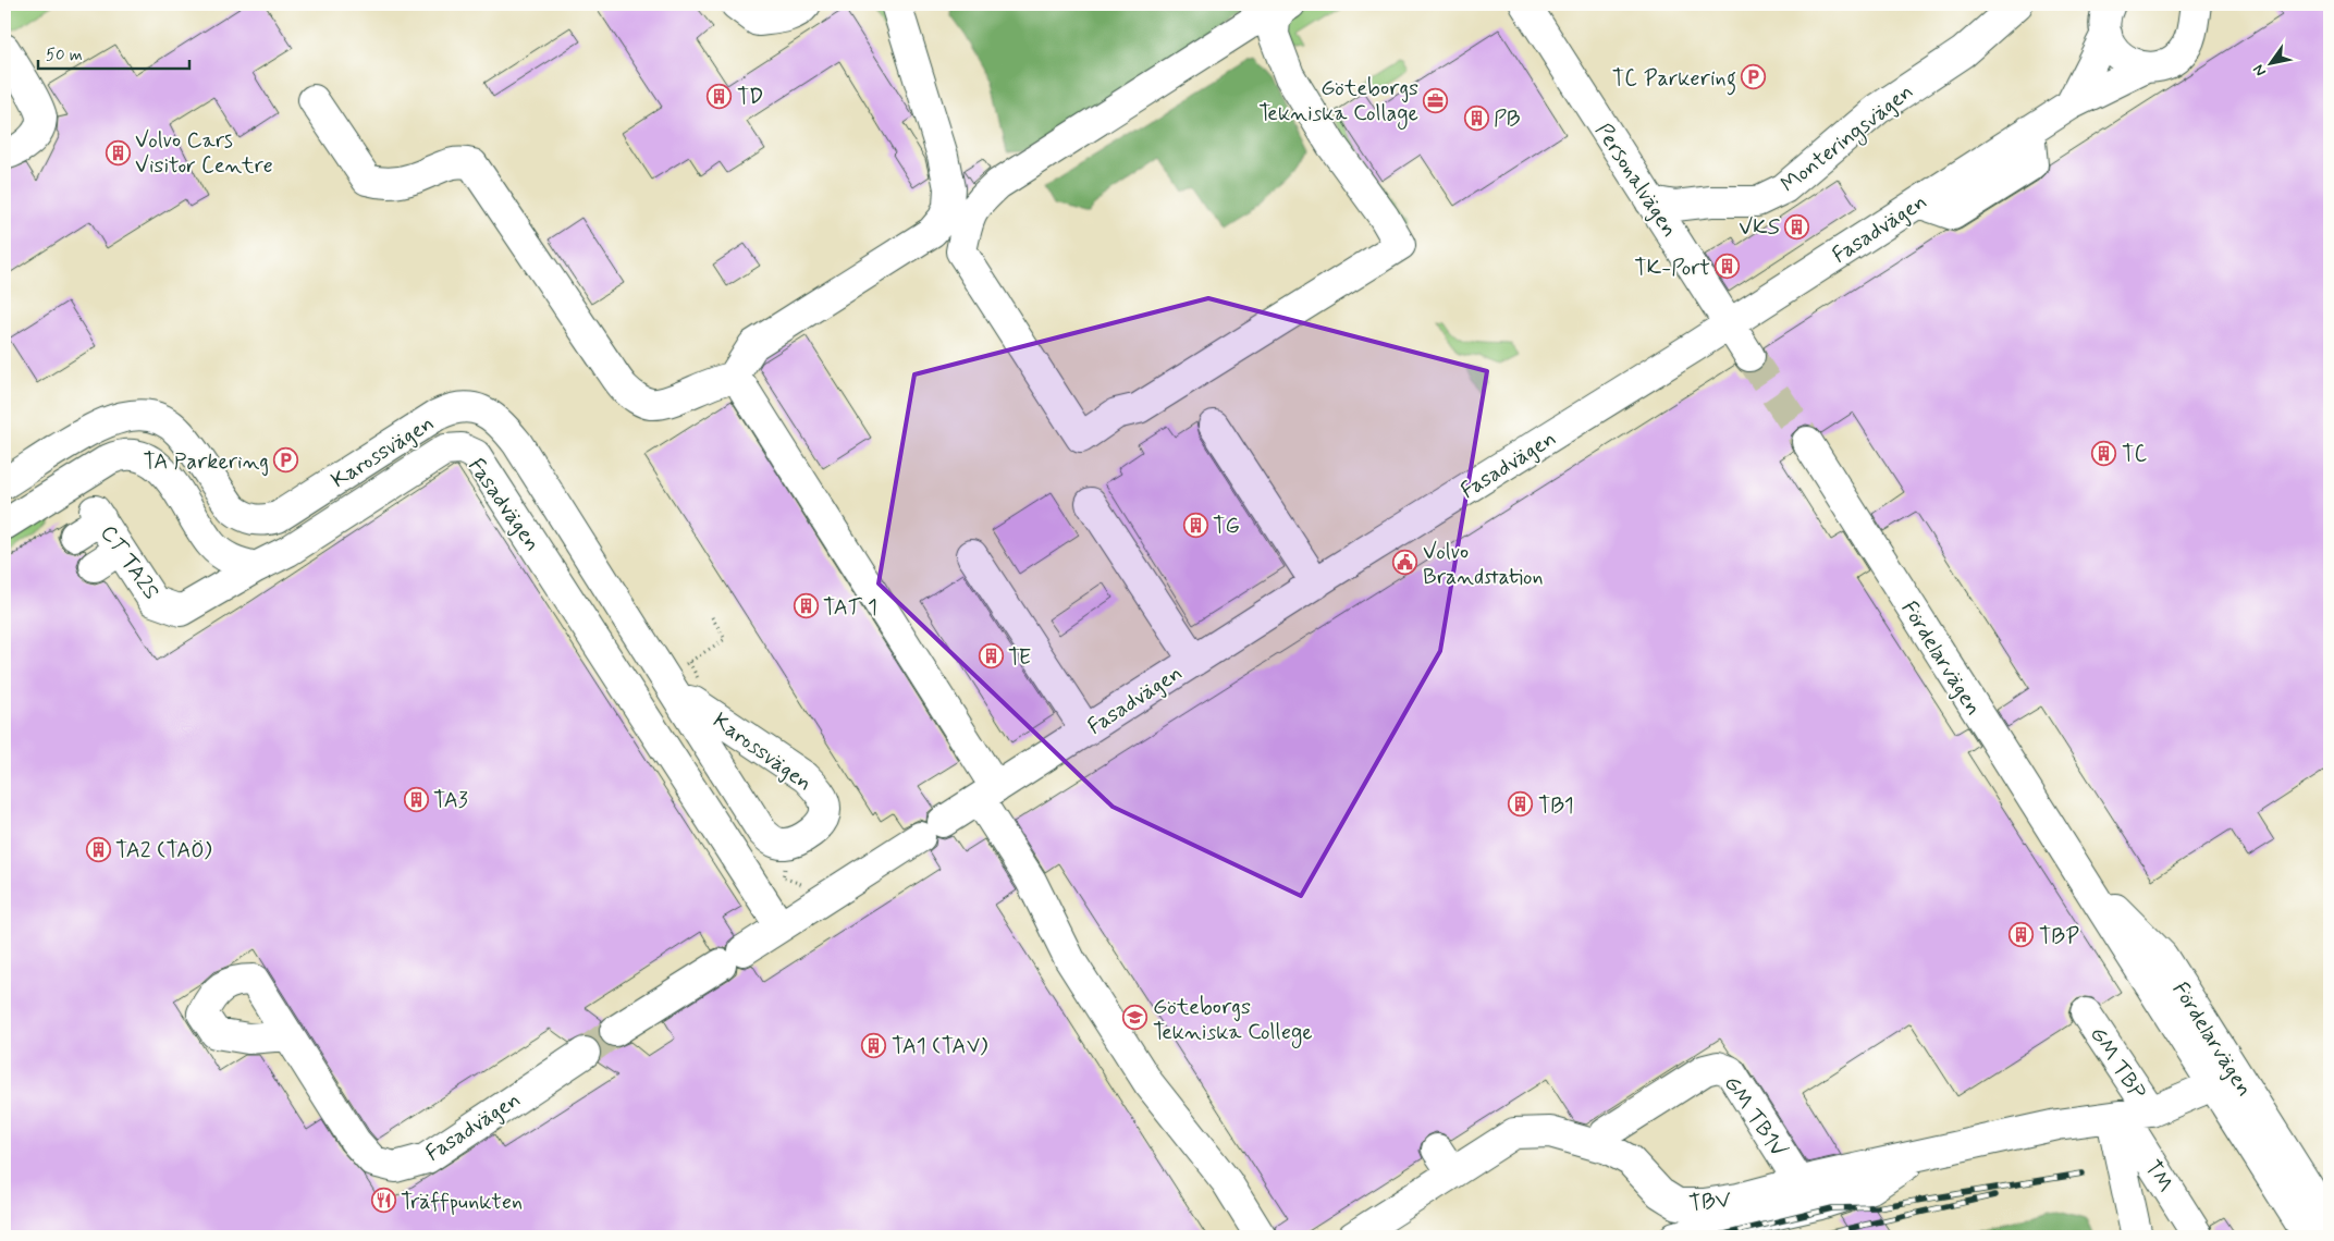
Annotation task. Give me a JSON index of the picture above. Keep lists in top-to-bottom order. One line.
{"streets":{"street":["Monteringsvägen","Personalvägen","Fasadvägen","Karossvägen","CT TA2S","Fördelarvägen","GM TBP","GM TB1V","TM","TBV"]},"crossings":[["Monteringsvägen","Personalvägen"],["Personalvägen","Fasadvägen"],["Fasadvägen","CT TA2S"],["Fördelarvägen","TBV"],["GM TBP","TBV"],["GM TB1V","TBV"],["TM","TBV"]],"places":{"parking":["TC Parkering","TA Parkering"],"building":["TD","PB","Volvo Cars Visitor Centre","VKS","TK-Port","TC","TG","TAT 1","TE","TA3","TB1","TA2 (TAÖ)","TBP","TA1 (TAV)"],"office":["Göteborgs Tekniska Collage"],"public building":["Volvo Brandstation"],"school or university":["Göteborgs Tekniska College"],"restaurant":["Träffpunkten"]},"scale_bar":"50 m","north":"bottom left"}
